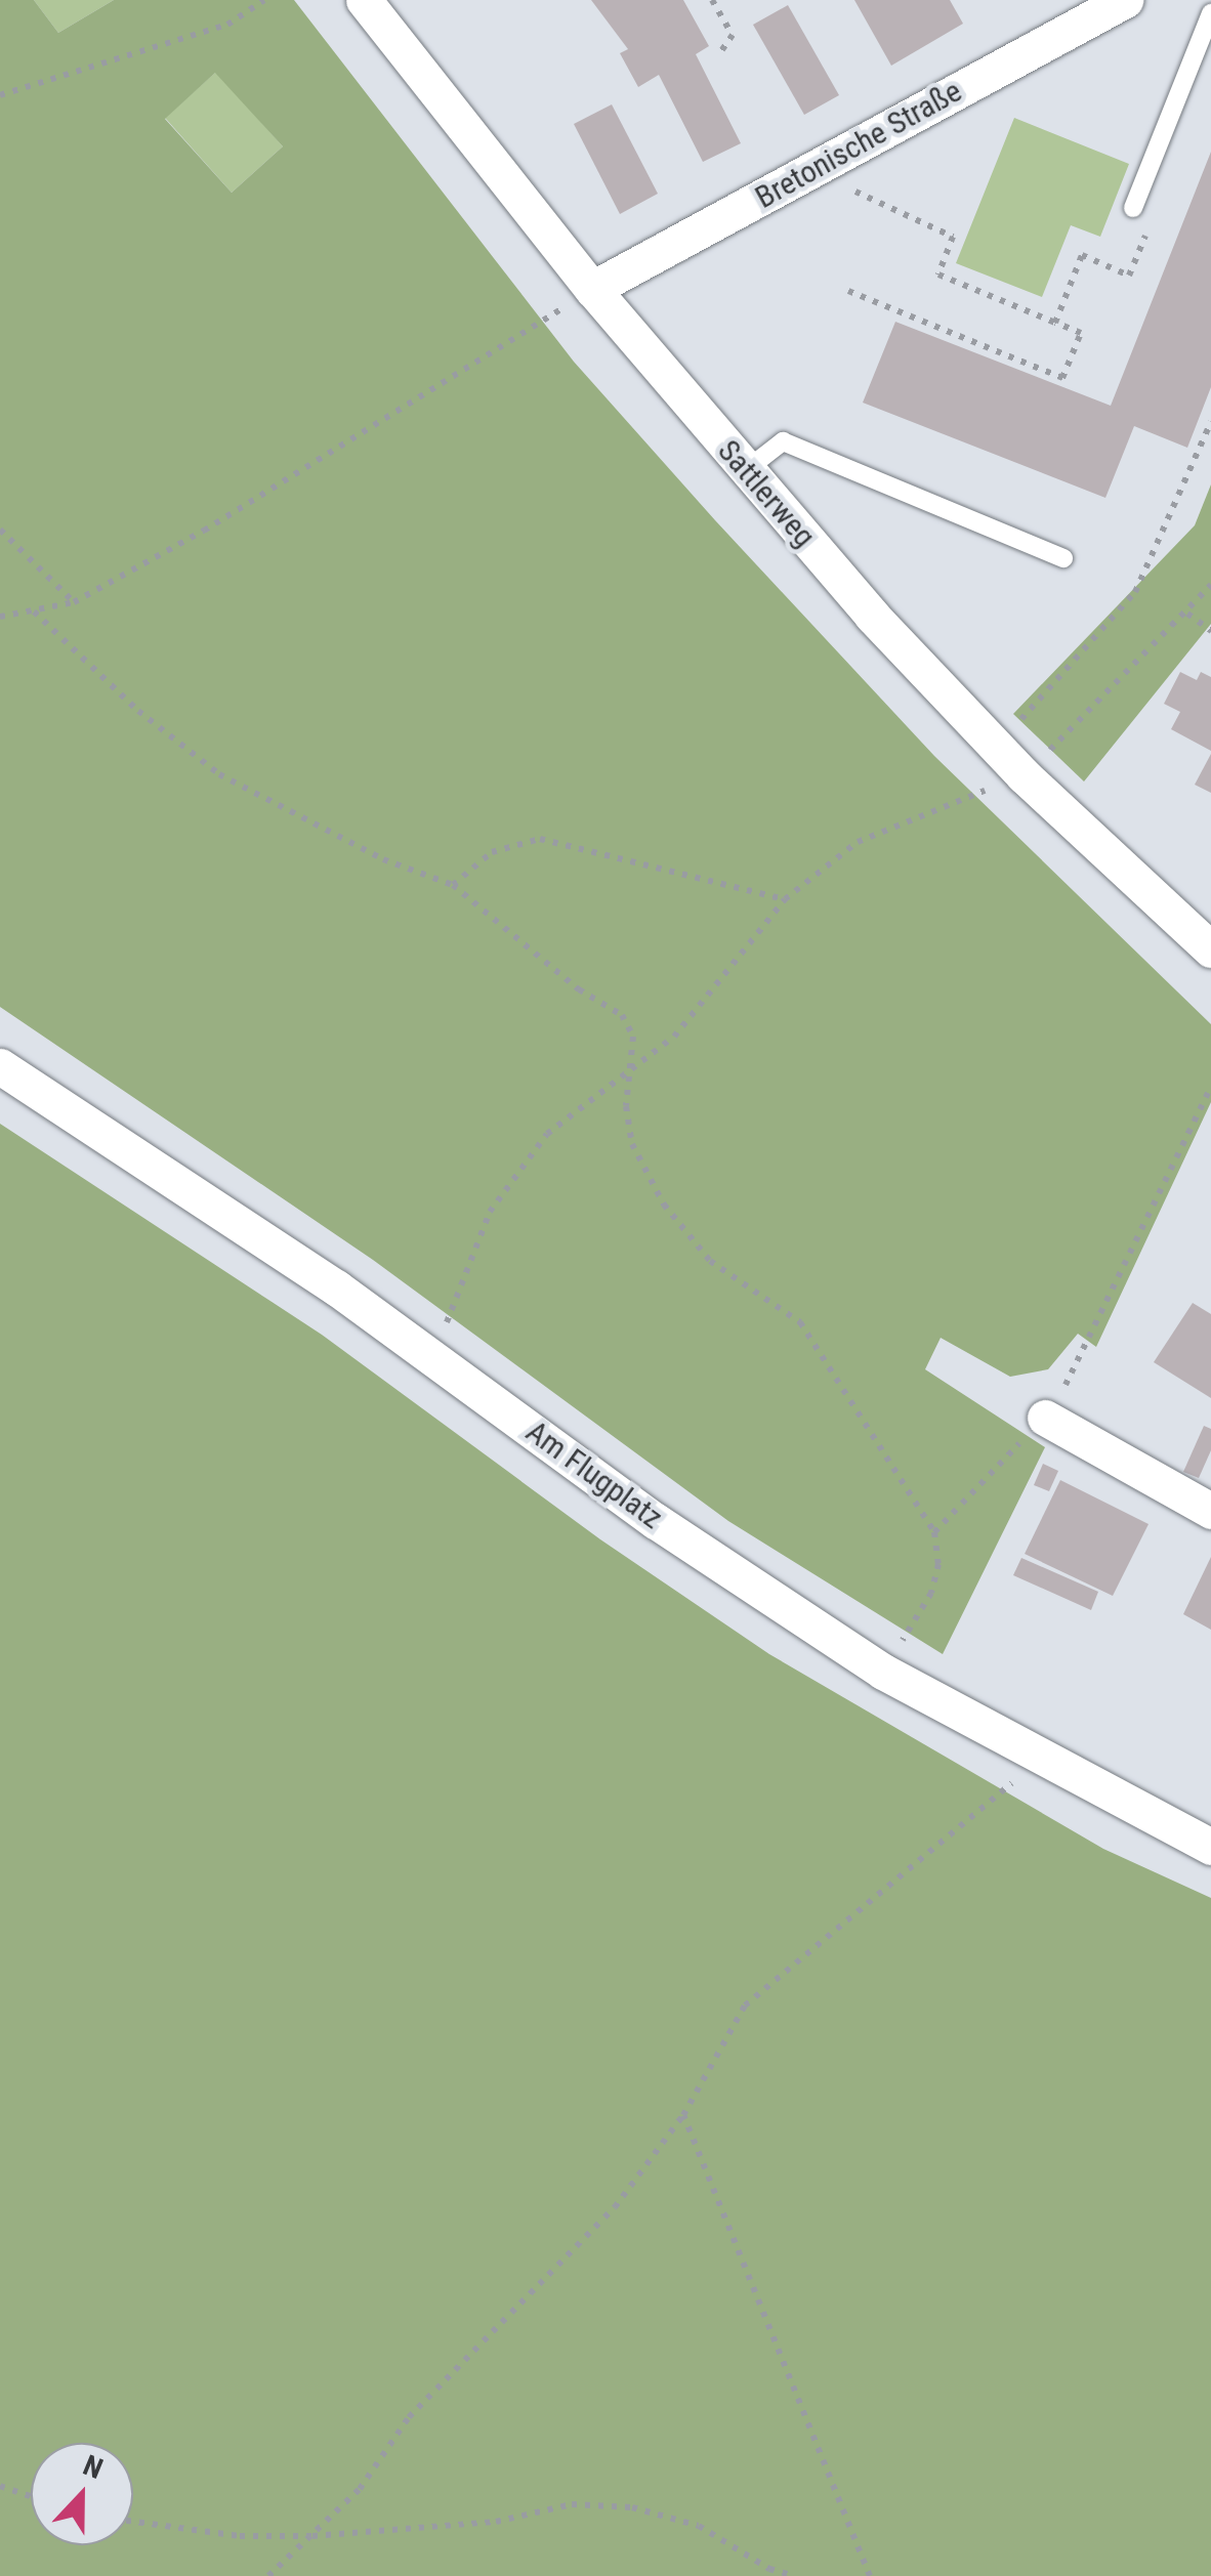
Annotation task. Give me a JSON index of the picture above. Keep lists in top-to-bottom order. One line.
{"streets":{"street":["Bretonische Straße","Sattlerweg","Am Flugplatz"]},"crossings":[["Bretonische Straße","Sattlerweg"]],"north":"top"}
